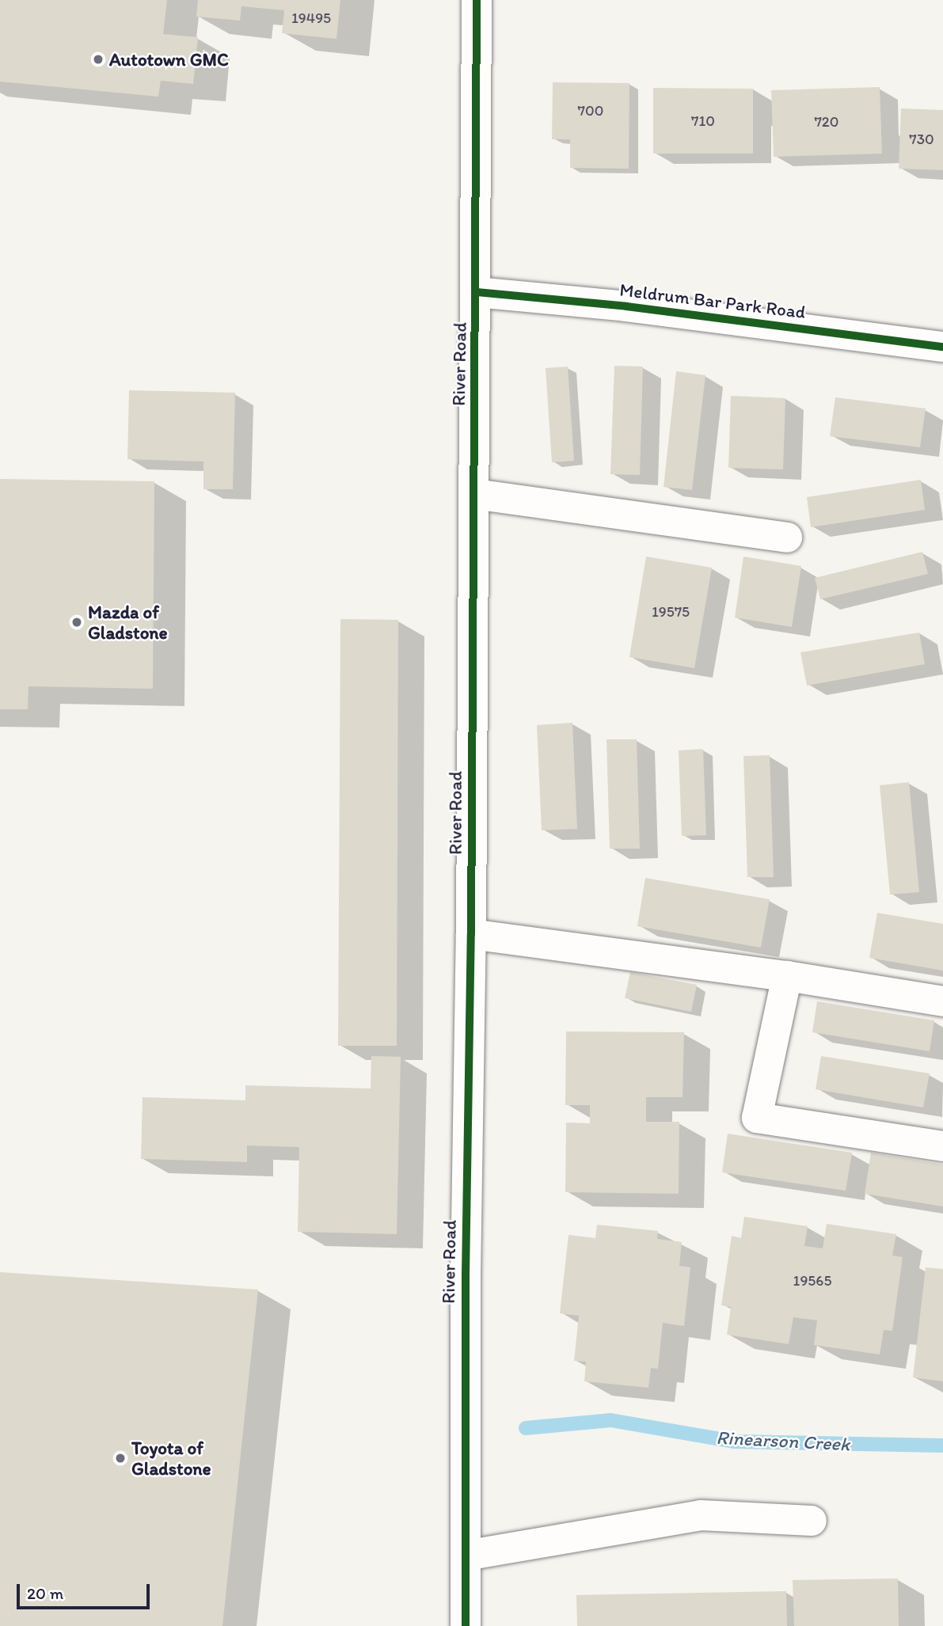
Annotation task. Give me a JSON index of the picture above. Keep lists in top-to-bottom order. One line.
{"streets":{"street":["Meldrum Bar Park Road","River Road"]},"crossings":[["Meldrum Bar Park Road","River Road"]],"water":["Rinearson Creek"],"places":["Autotown GMC","Mazda of Gladstone","Toyota of Gladstone"],"house_numbers":["19495","700","710","720","730","19575","19565"],"scale_bar":"20 m"}
